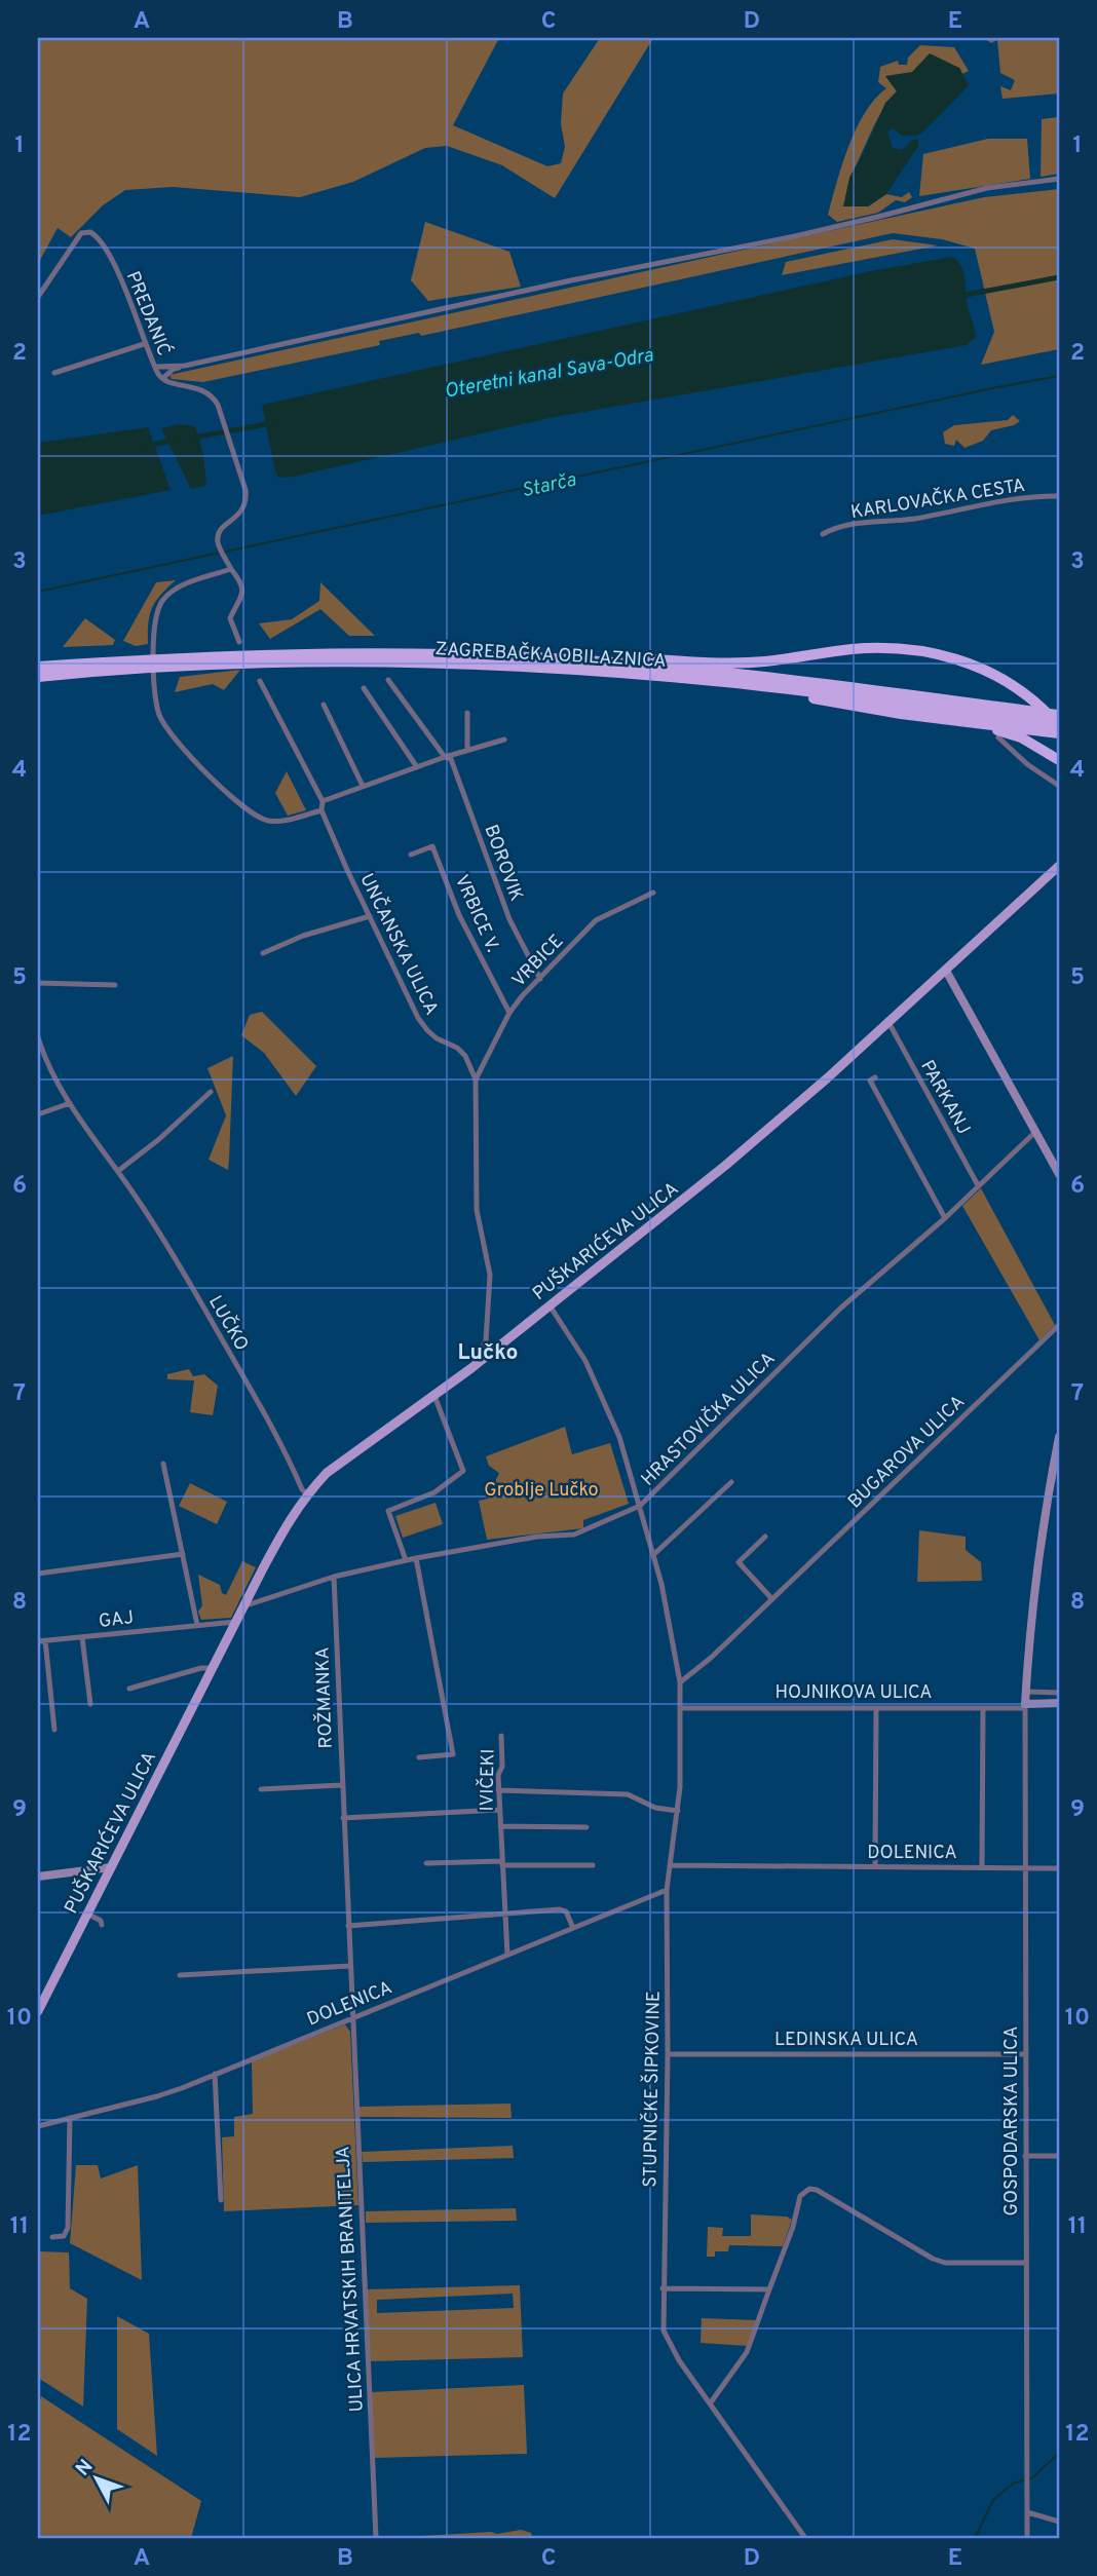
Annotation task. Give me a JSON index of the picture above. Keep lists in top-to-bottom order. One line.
{"streets":{"highway":["ZAGREBAČKA OBILAZNICA"],"main road":["PUŠKARIĆEVA ULICA","HOJNIKOVA ULICA"],"street":["PREDANIĆ","KARLOVAČKA CESTA","BOROVIK","VRBICE V.","UNČANSKA ULICA","VRBICE","PARKANJ","LUČKO","HRASTOVIČKA ULICA","BUGAROVA ULICA","GAJ","ROŽMANKA","IVIČEKI","DOLENICA","LEDINSKA ULICA","STUPNIČKE ŠIPKOVINE","GOSPODARSKA ULICA","ULICA HRVATSKIH BRANITELJA"]},"crossings":[["BOROVIK","VRBICE"],["VRBICE V.","VRBICE"],["UNČANSKA ULICA","VRBICE"],["UNČANSKA ULICA","PUŠKARIĆEVA ULICA"],["PARKANJ","PUŠKARIĆEVA ULICA"],["PARKANJ","HRASTOVIČKA ULICA"],["PUŠKARIĆEVA ULICA","LUČKO"],["PUŠKARIĆEVA ULICA","HRASTOVIČKA ULICA"],["PUŠKARIĆEVA ULICA","GAJ"],["PUŠKARIĆEVA ULICA","STUPNIČKE ŠIPKOVINE"],["HRASTOVIČKA ULICA","ROŽMANKA"],["HRASTOVIČKA ULICA","STUPNIČKE ŠIPKOVINE"],["BUGAROVA ULICA","STUPNIČKE ŠIPKOVINE"],["HOJNIKOVA ULICA","STUPNIČKE ŠIPKOVINE"],["HOJNIKOVA ULICA","GOSPODARSKA ULICA"],["ROŽMANKA","DOLENICA"],["ROŽMANKA","ULICA HRVATSKIH BRANITELJA"],["IVIČEKI","DOLENICA"],["DOLENICA","STUPNIČKE ŠIPKOVINE"],["DOLENICA","GOSPODARSKA ULICA"],["DOLENICA","ULICA HRVATSKIH BRANITELJA"],["LEDINSKA ULICA","STUPNIČKE ŠIPKOVINE"],["LEDINSKA ULICA","GOSPODARSKA ULICA"]],"districts":["Lučko"],"water":["Oteretni kanal Sava-Odra","Starča"],"parks":["Groblje Lučko"],"north":"top left","grid":{"columns":["A","B","C","D","E"],"rows":["1","2","3","4","5","6","7","8","9","10","11","12"]}}
